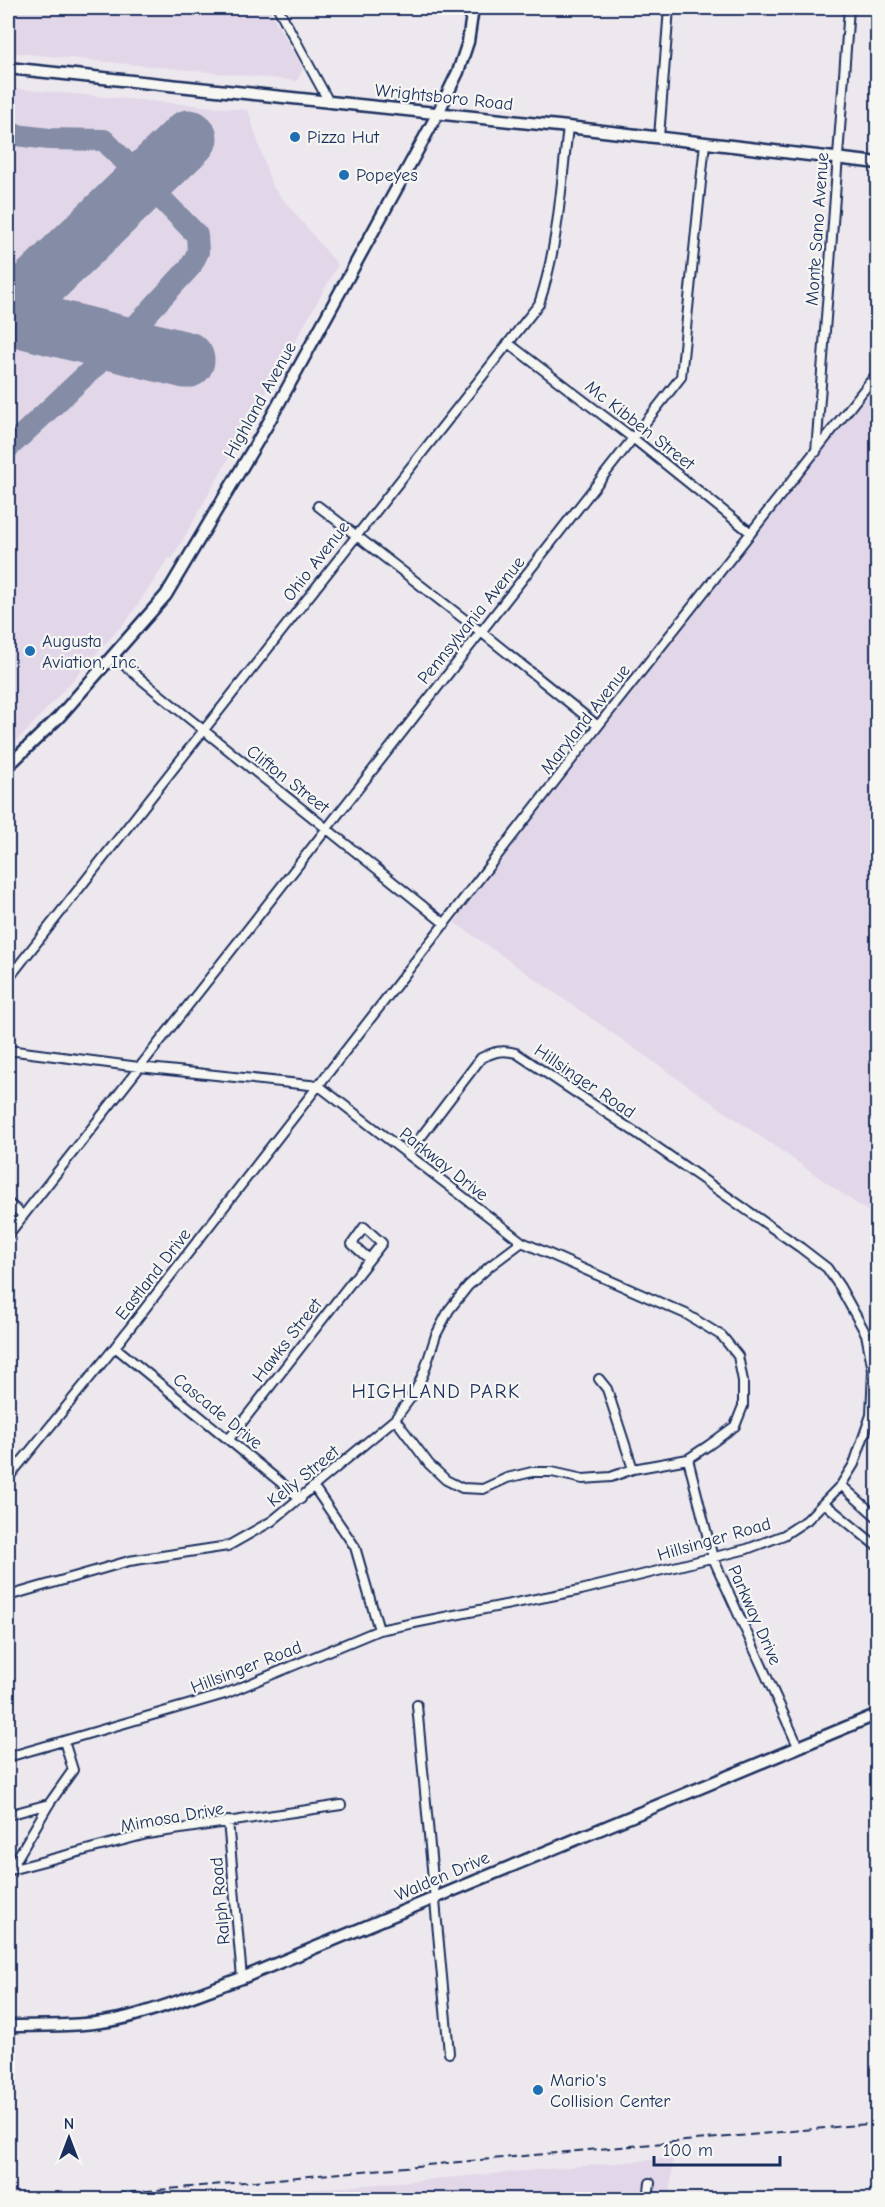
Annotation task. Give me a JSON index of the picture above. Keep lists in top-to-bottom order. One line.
{"streets":{"main road":["Wrightsboro Road","Highland Avenue","Walden Drive"],"street":["Monte Sano Avenue","Mc Kibben Street","Ohio Avenue","Pennsylvania Avenue","Maryland Avenue","Clifton Street","Hillsinger Road","Parkway Drive","Eastland Drive","Hawks Street","Cascade Drive","Kelly Street","Mimosa Drive","Ralph Road"]},"crossings":[["Wrightsboro Road","Monte Sano Avenue"],["Wrightsboro Road","Highland Avenue"],["Wrightsboro Road","Ohio Avenue"],["Wrightsboro Road","Pennsylvania Avenue"],["Monte Sano Avenue","Maryland Avenue"],["Highland Avenue","Clifton Street"],["Mc Kibben Street","Ohio Avenue"],["Mc Kibben Street","Pennsylvania Avenue"],["Mc Kibben Street","Maryland Avenue"],["Ohio Avenue","Clifton Street"],["Pennsylvania Avenue","Clifton Street"],["Maryland Avenue","Clifton Street"],["Maryland Avenue","Parkway Drive"],["Maryland Avenue","Eastland Drive"],["Hillsinger Road","Parkway Drive"],["Parkway Drive","Eastland Drive"],["Parkway Drive","Kelly Street"],["Parkway Drive","Walden Drive"],["Eastland Drive","Cascade Drive"],["Hawks Street","Cascade Drive"],["Cascade Drive","Kelly Street"],["Mimosa Drive","Ralph Road"],["Walden Drive","Ralph Road"]],"districts":["HIGHLAND PARK"],"places":["Pizza Hut","Popeyes","Augusta Aviation, Inc.","Mario's Collision Center"],"scale_bar":"100 m","north":"top"}
